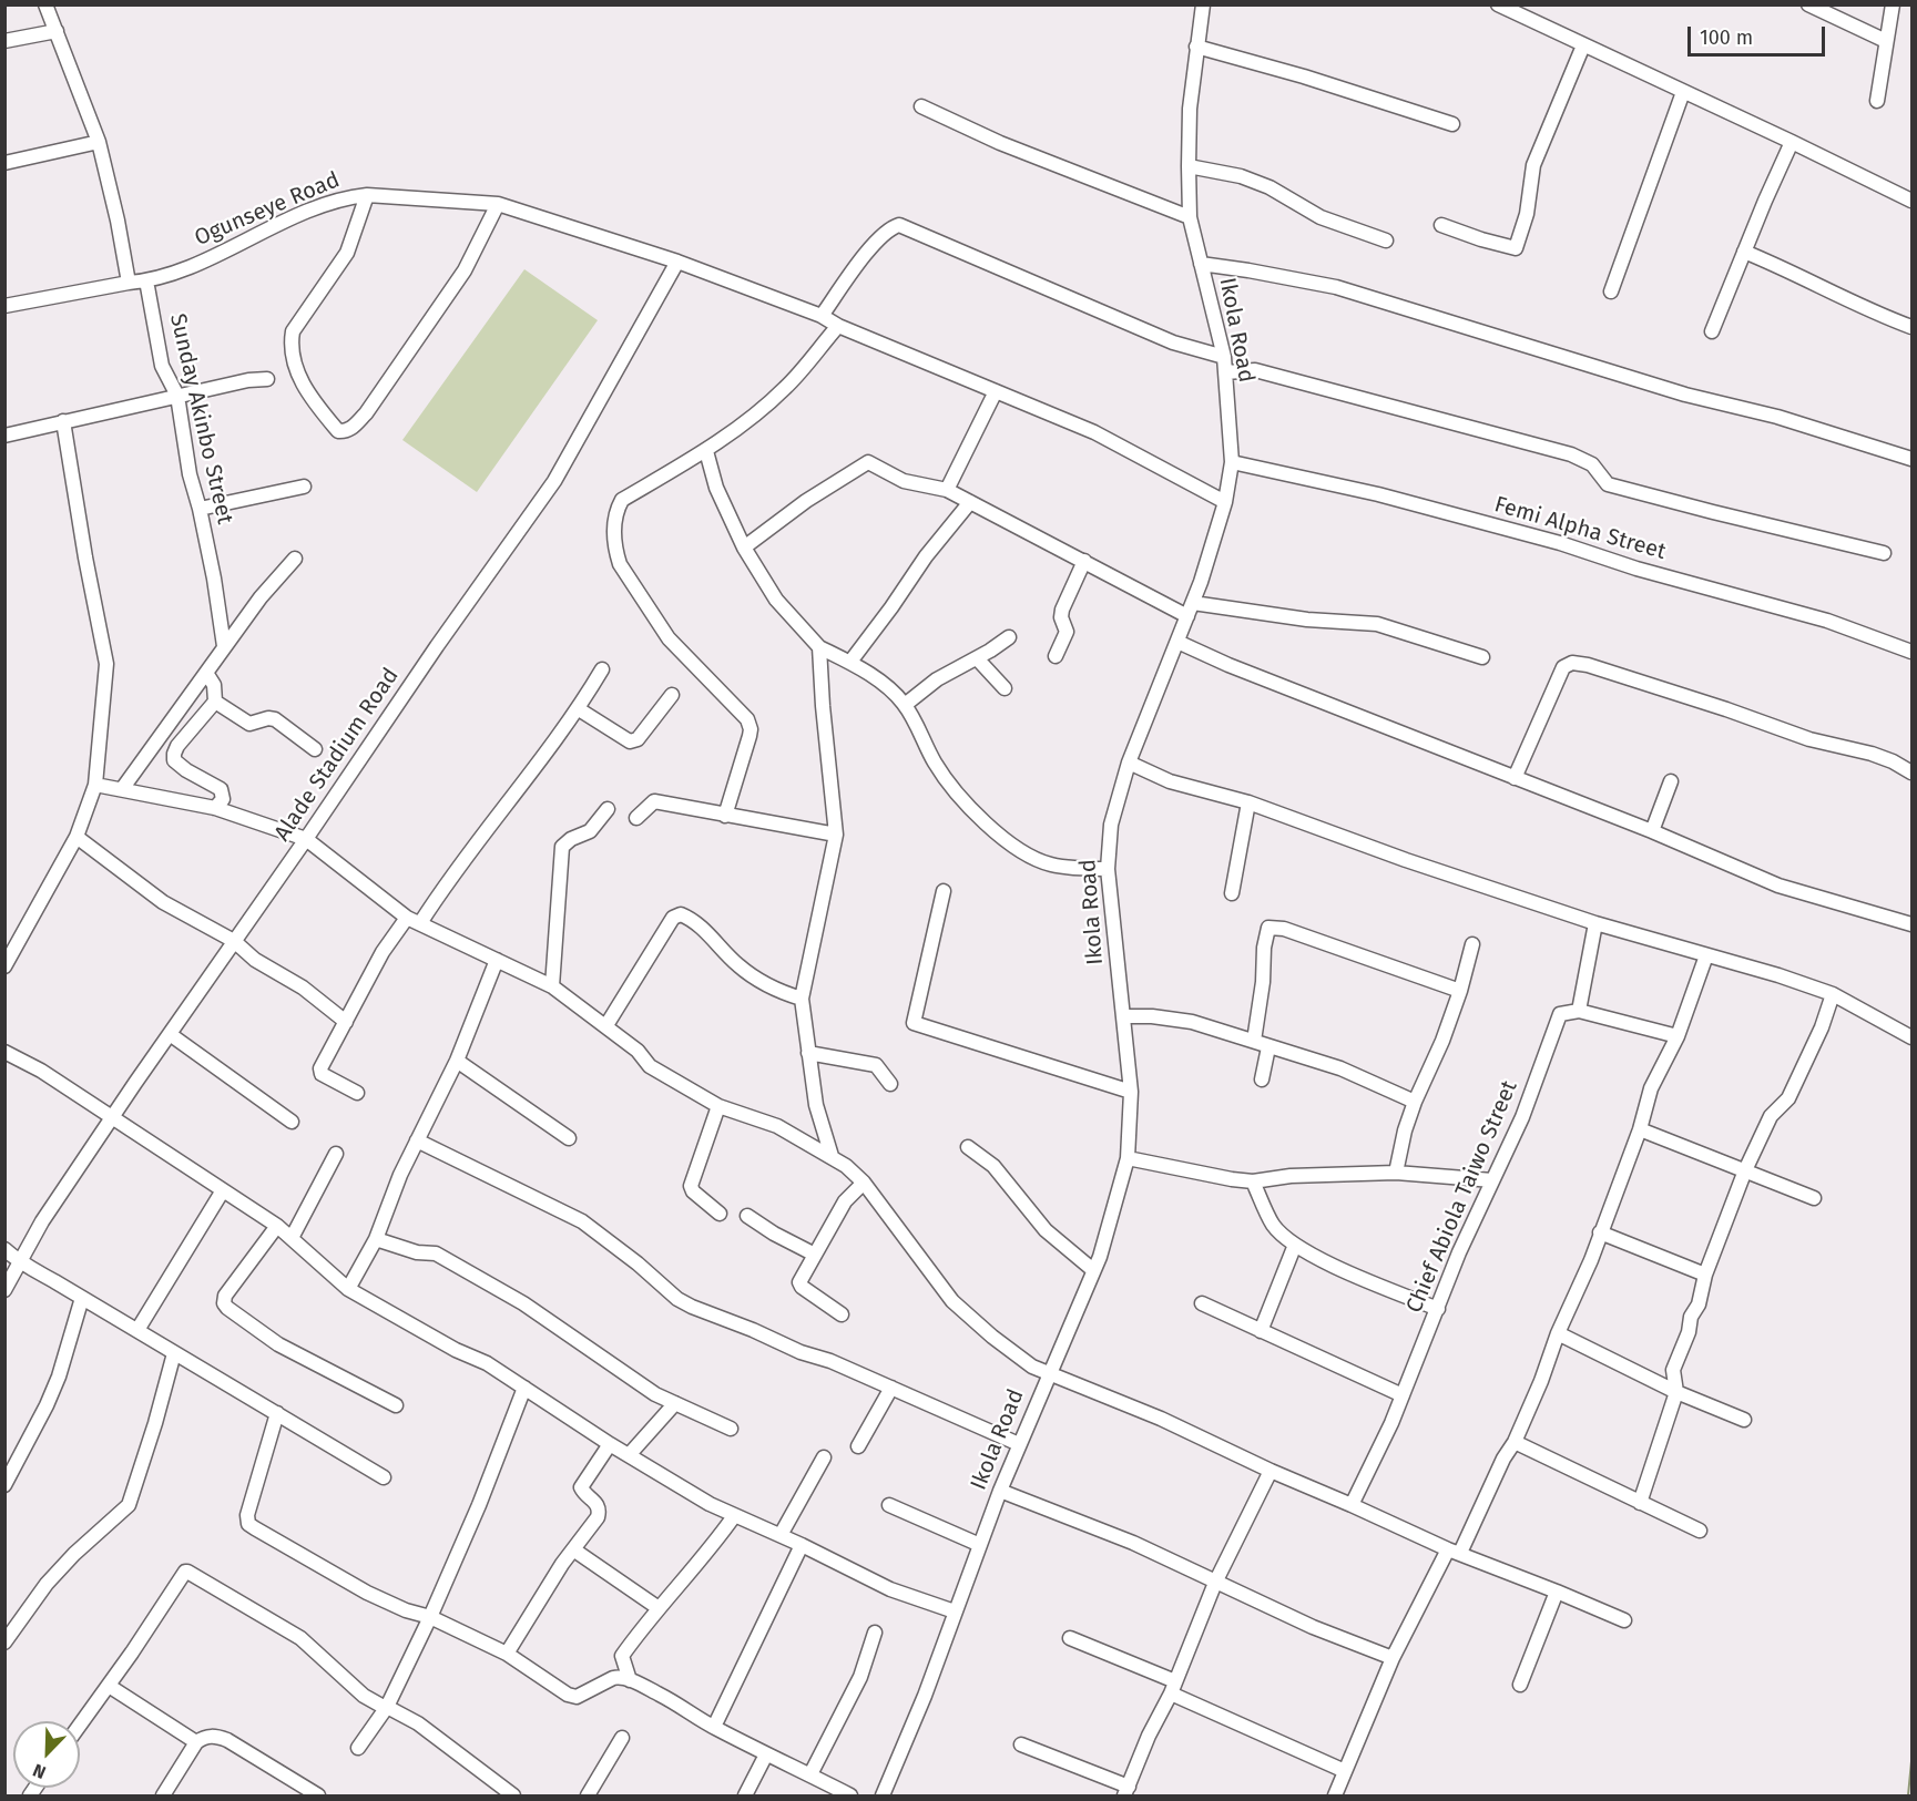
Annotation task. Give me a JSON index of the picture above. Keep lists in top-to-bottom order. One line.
{"streets":{"street":["Ogunseye Road","Ikola Road","Sunday Akinbo Street","Femi Alpha Street","Alade Stadium Road","Chief Abiola Taiwo Street"]},"crossings":[["Ogunseye Road","Ikola Road"],["Ogunseye Road","Sunday Akinbo Street"],["Ogunseye Road","Alade Stadium Road"],["Ikola Road","Femi Alpha Street"]],"scale_bar":"100 m","north":"bottom left"}
